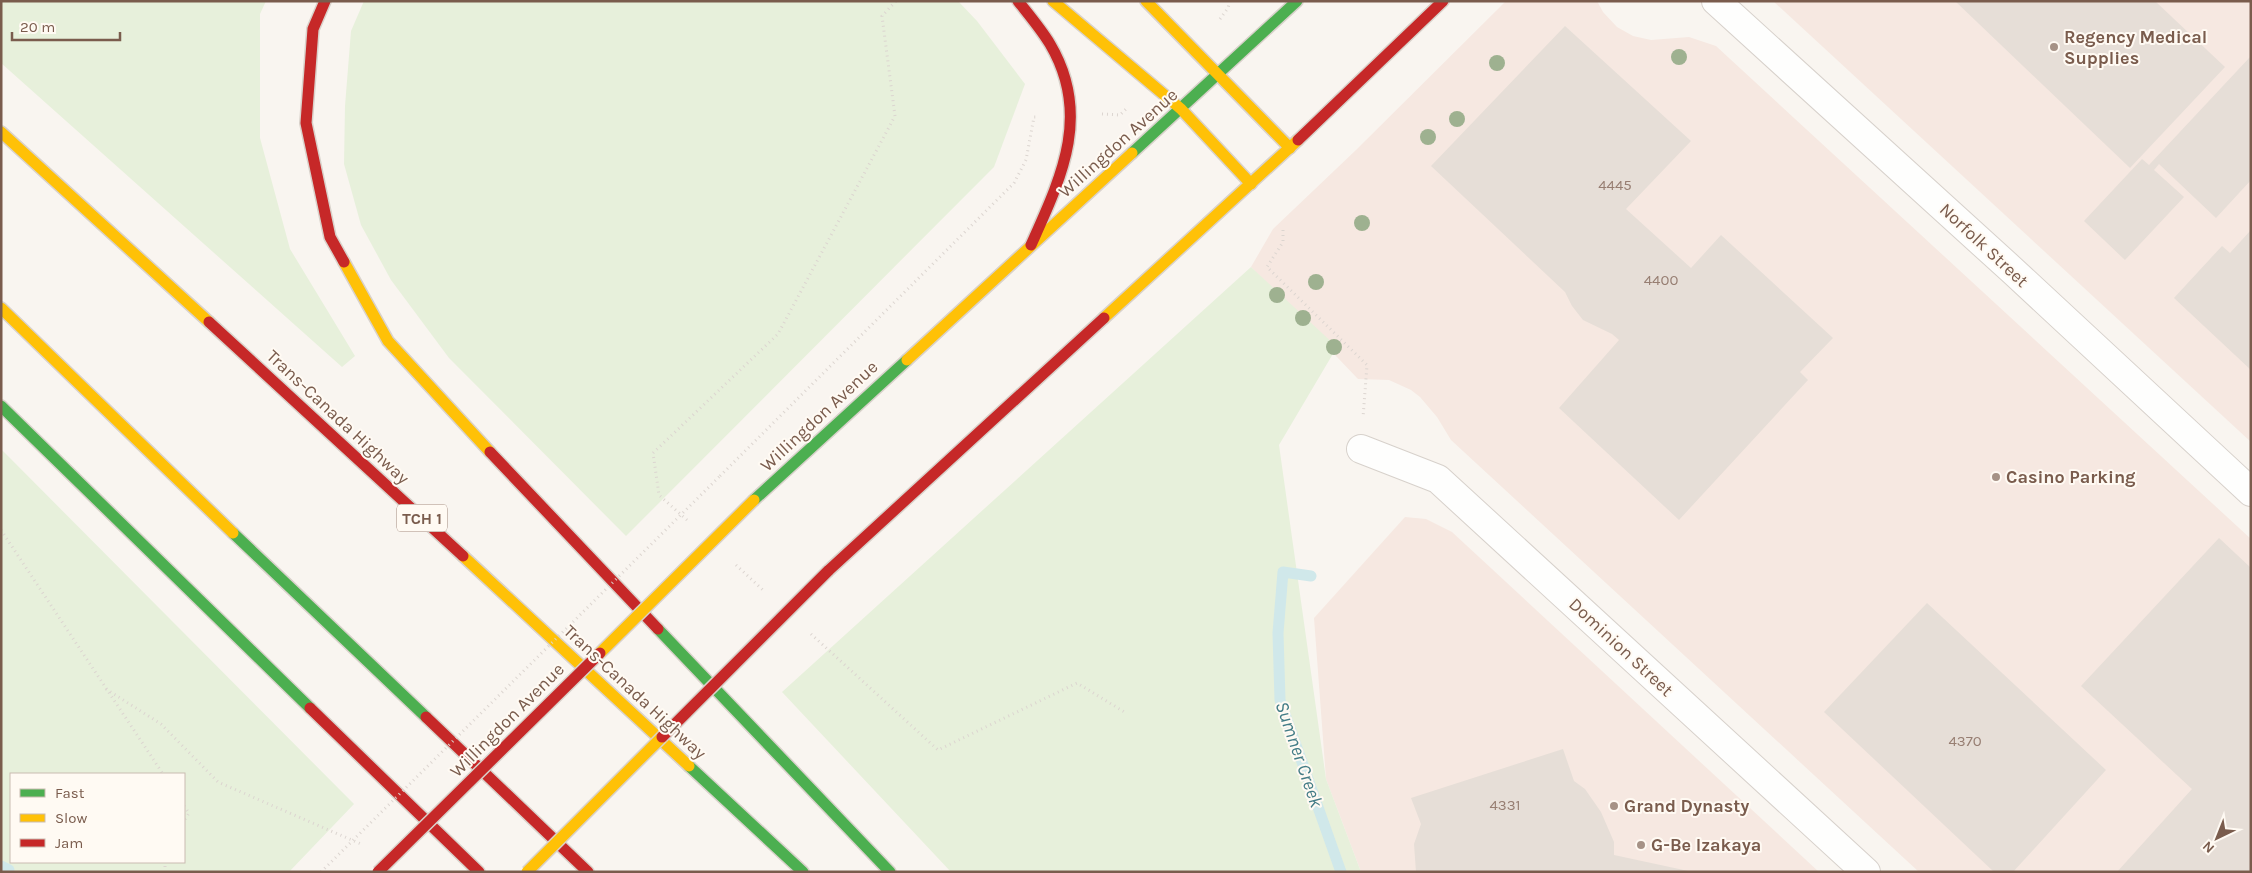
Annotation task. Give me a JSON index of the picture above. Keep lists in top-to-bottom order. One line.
{"streets":{"main road":["Willingdon Avenue","Trans-Canada Highway","TCH 1"],"street":["Norfolk Street","Dominion Street"]},"water":["Sumner Creek"],"places":["Regency Medical Supplies","Casino Parking","Grand Dynasty","G-Be Izakaya"],"house_numbers":["4445","4400","4370","4331"],"legend":["Fast","Slow","Jam"],"scale_bar":"20 m","north":"bottom left"}
